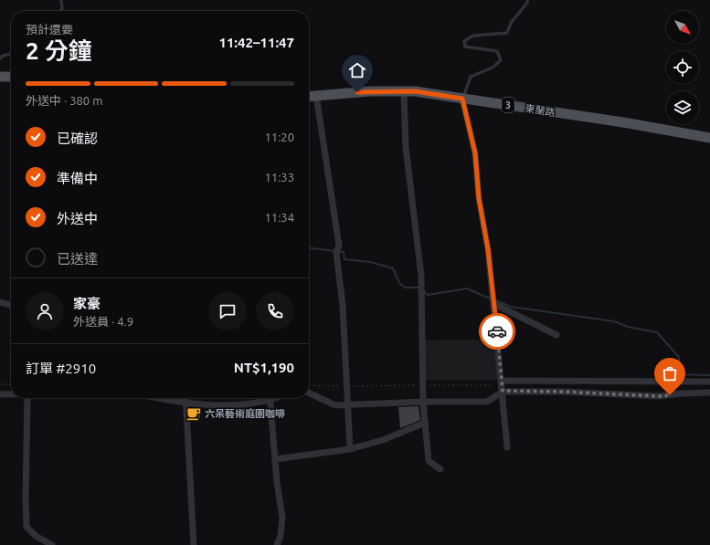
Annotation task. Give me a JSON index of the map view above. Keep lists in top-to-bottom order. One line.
{"streets":{"main road":["3","東蘭路"]},"places":{"cafe":["六呆藝術庭園咖啡"]},"north":"bottom right","page":{"heading":["2 分鐘","預計還要","11:42–11:47"],"panel":["家豪","外送員 · 4.9","訂單 #2910","NT$1,190"],"bar":"外送中 · 380 m","list":[["已確認","11:20"],["準備中","11:33"],["外送中","11:34"],"已送達"]}}
